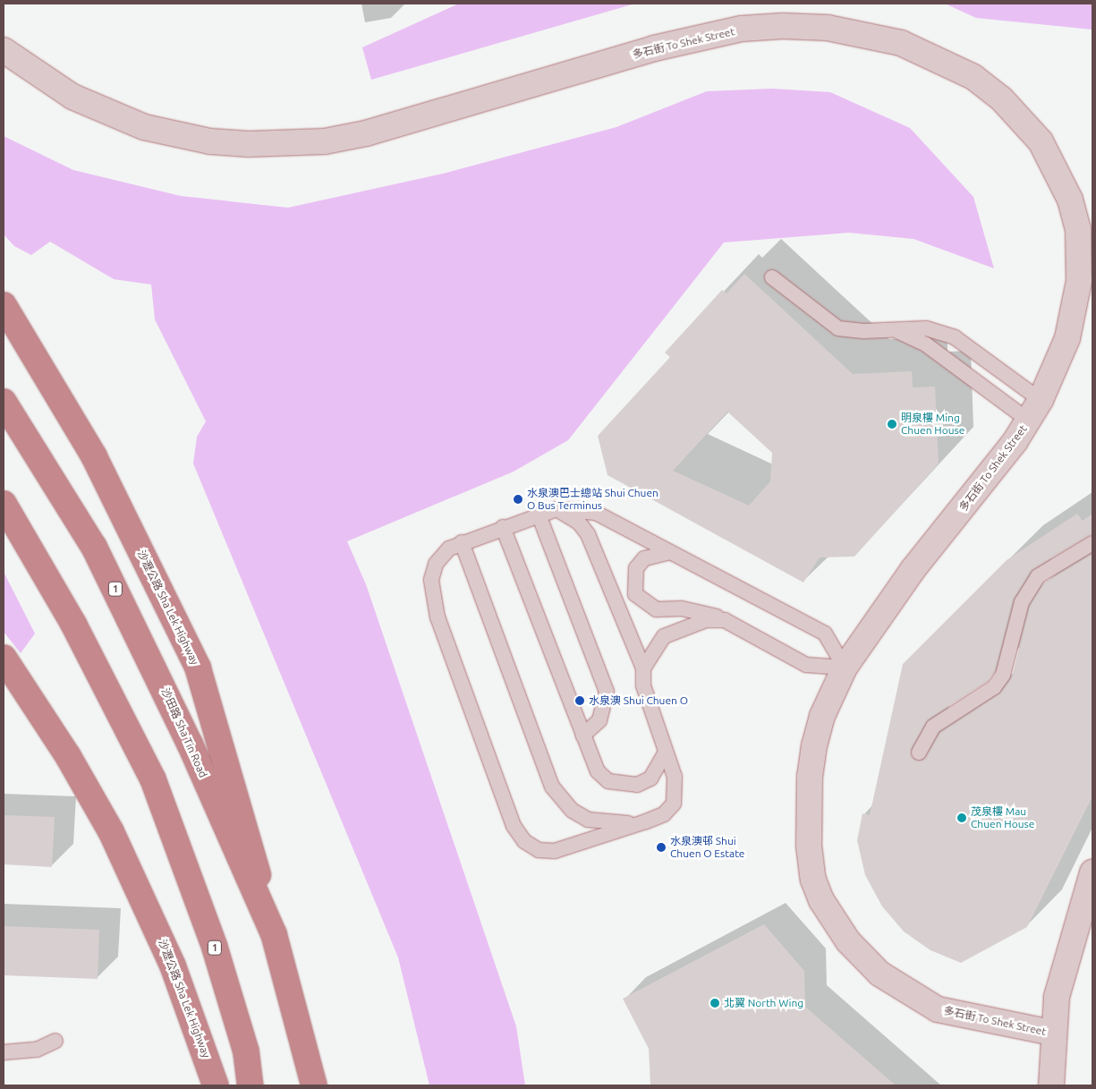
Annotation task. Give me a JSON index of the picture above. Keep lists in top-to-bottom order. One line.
{"streets":{"highway":["1","沙瀝公路 Sha Lek Highway","沙田路 Sha Tin Road"],"street":["多石街 To Shek Street"]},"crossings":[["沙瀝公路 Sha Lek Highway","沙田路 Sha Tin Road"]],"places":["明泉樓 Ming Chuen House","水泉澳巴士總站 Shui Chuen O Bus Terminus","水泉澳 Shui Chuen O","茂泉樓 Mau Chuen House","水泉澳邨 Shui Chuen O Estate","北翼 North Wing"]}
